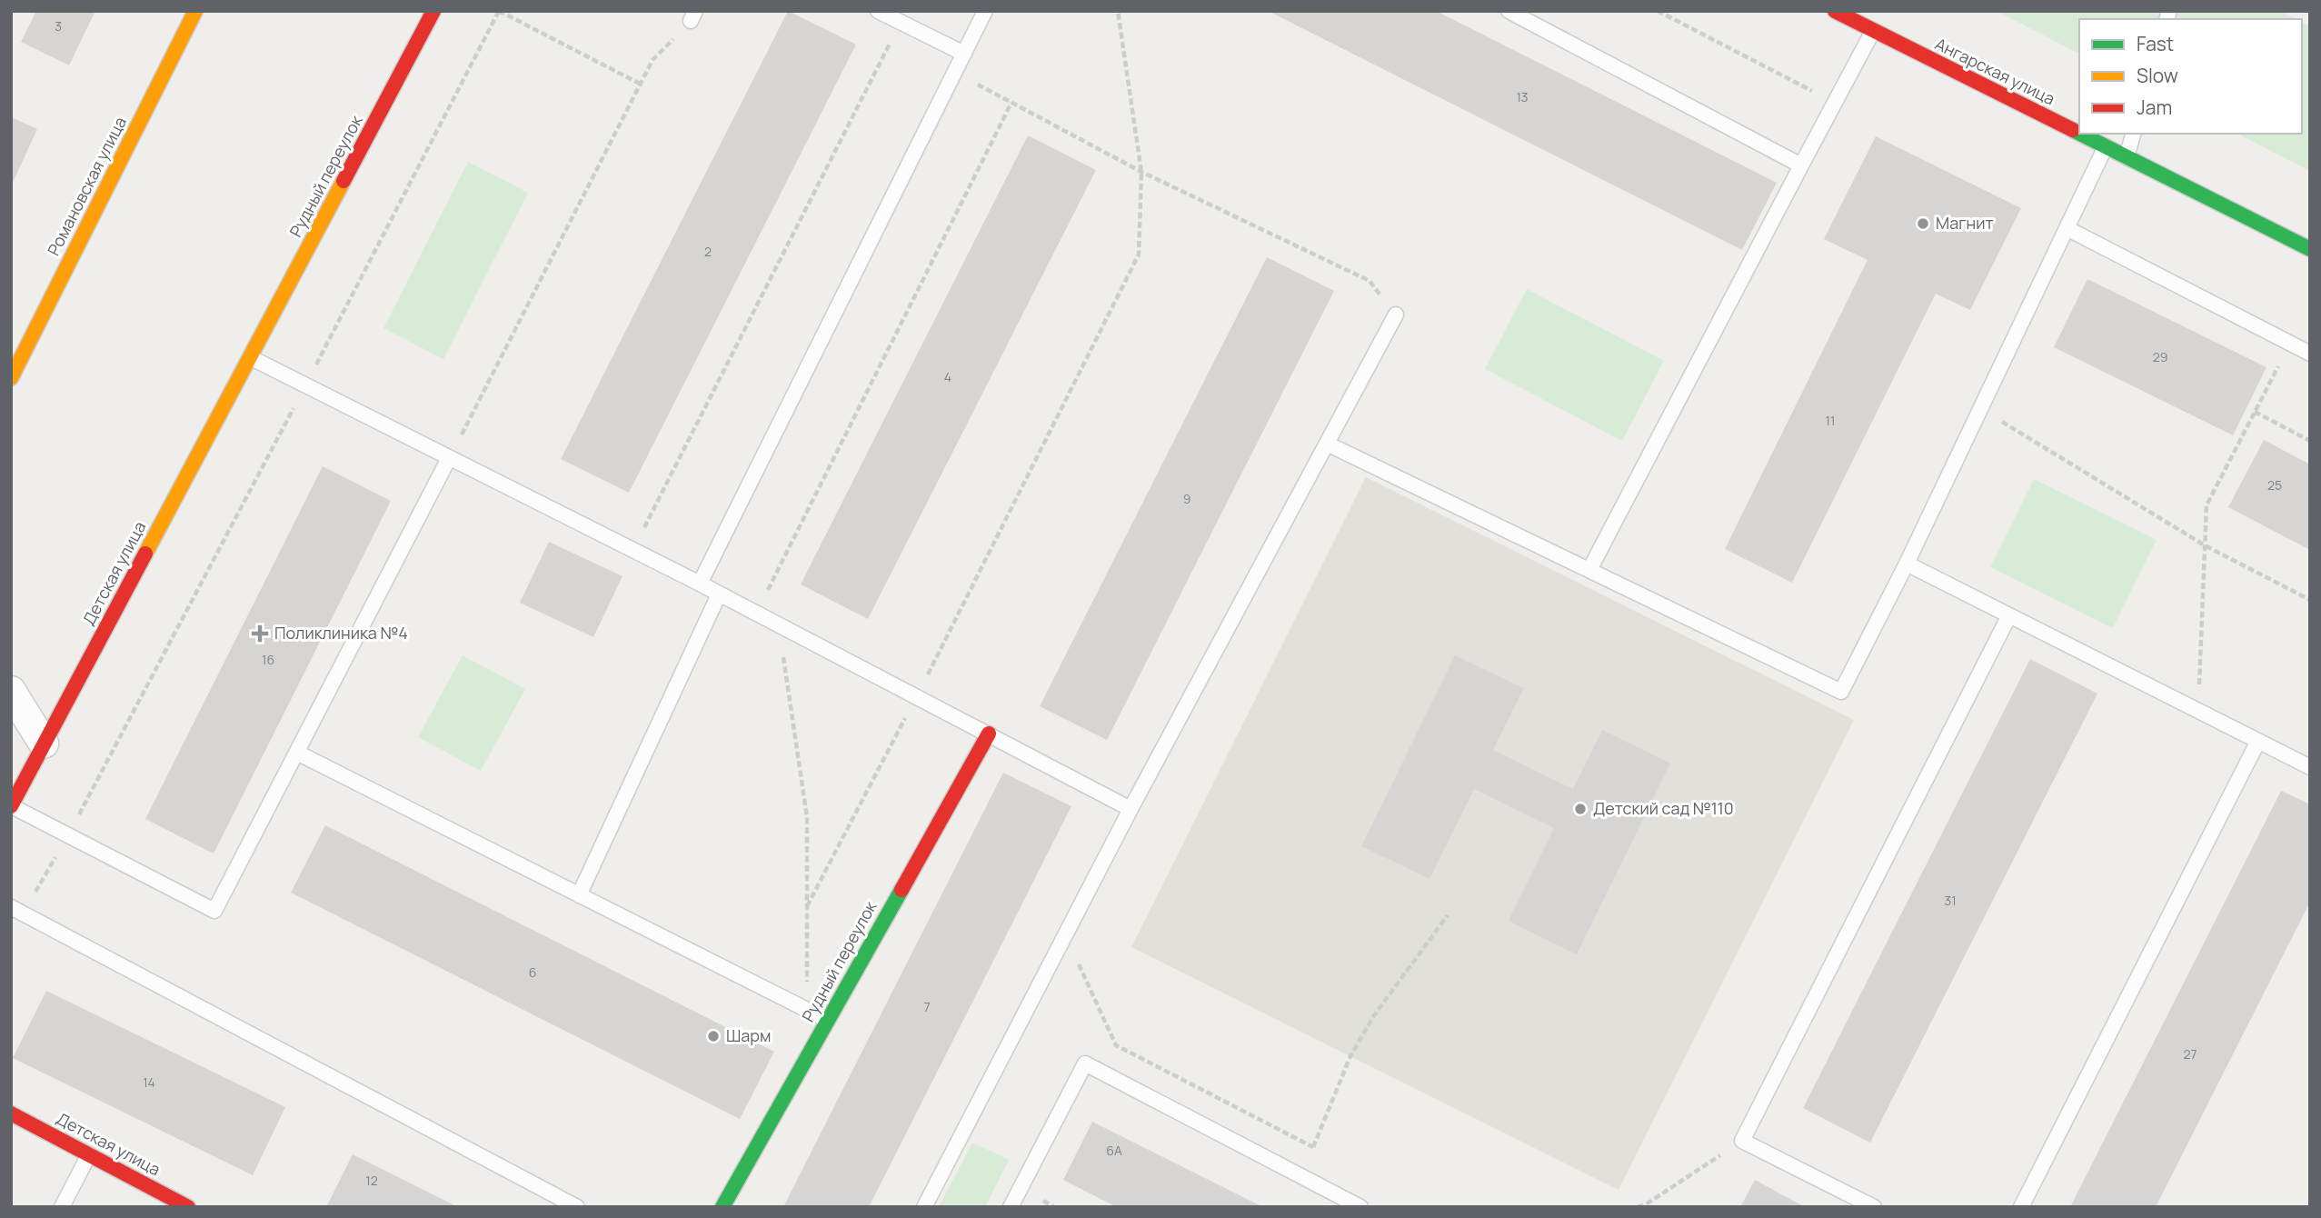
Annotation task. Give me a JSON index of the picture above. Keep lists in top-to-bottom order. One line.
{"streets":{"street":["Ангарская улица","Рудный переулок","Романовская улица","Детская улица"]},"crossings":[["Рудный переулок","Детская улица"]],"places":{"other":["Магнит","Детский сад №110","Шарм"],"health":["Поликлиника №4"]},"house_numbers":["3","13","2","29","4","11","25","9","16","31","6","7","27","14","6А","12"],"legend":["Fast","Slow","Jam"]}
